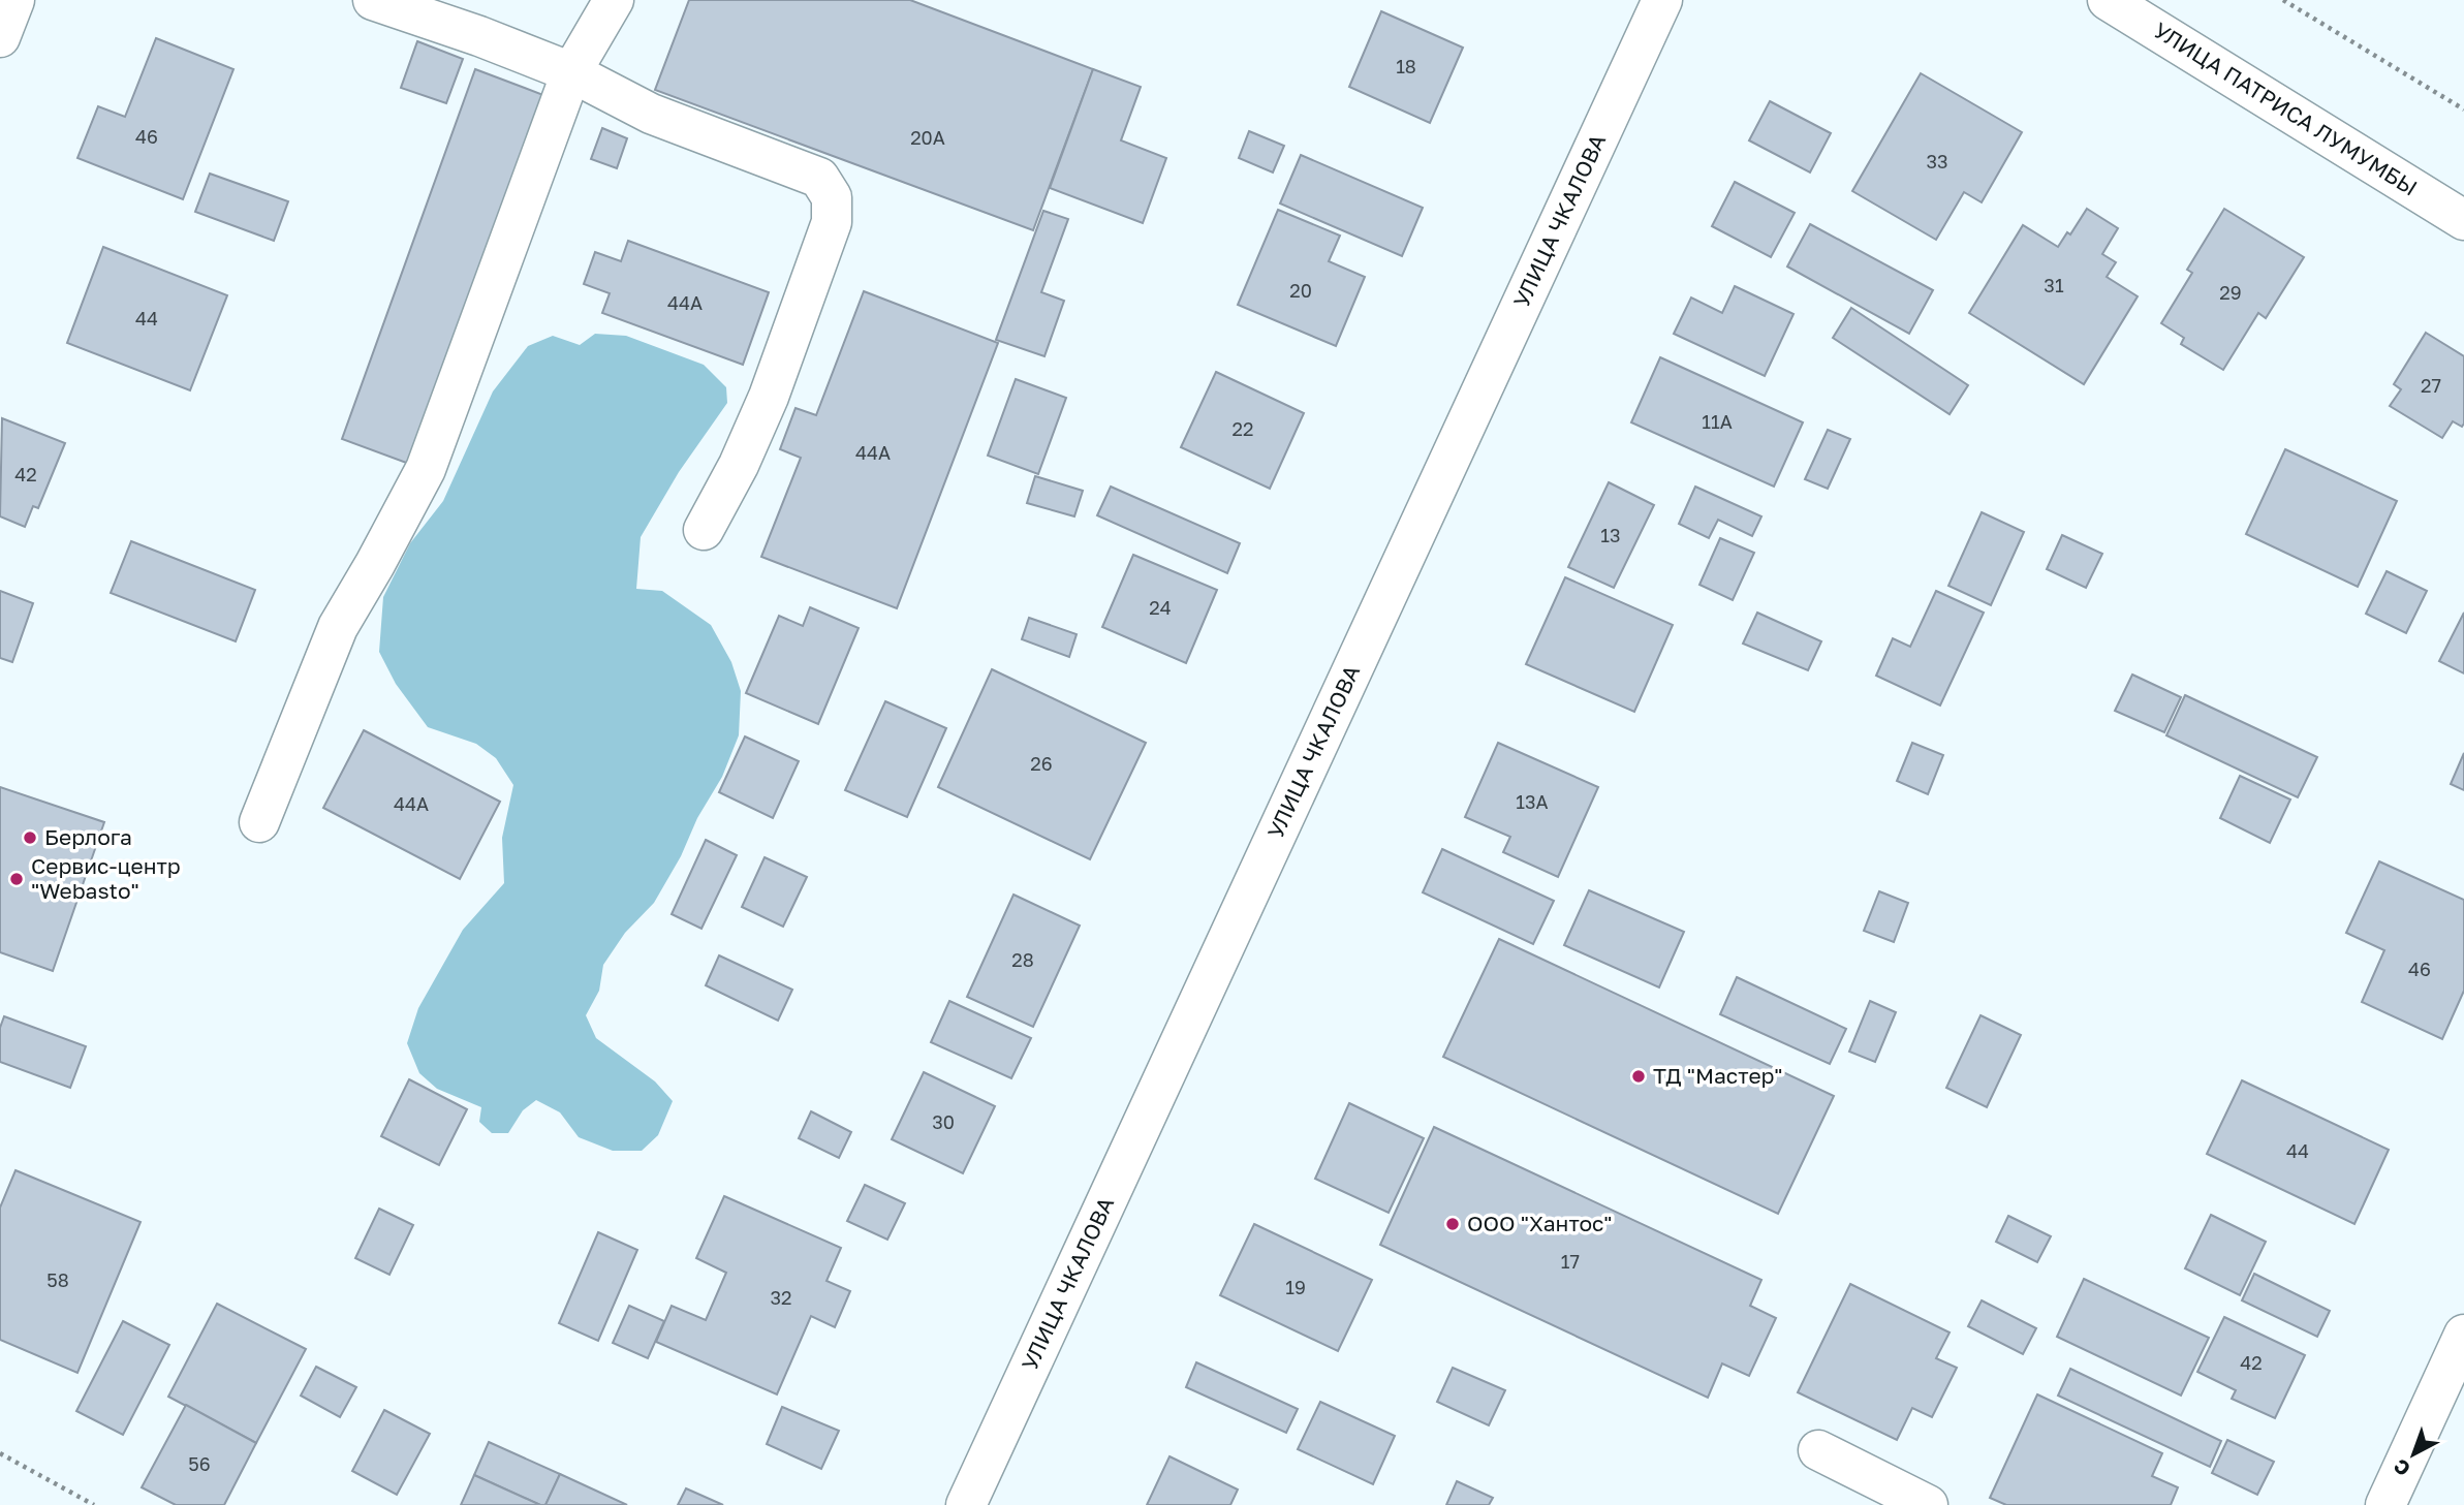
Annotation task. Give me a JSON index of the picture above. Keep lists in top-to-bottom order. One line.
{"streets":{"street":["УЛИЦА ПАТРИСА ЛУМУМБЫ","УЛИЦА ЧКАЛОВА"]},"places":["Берлога","Сервис-центр \"Webasto\"","ТД \"Мастер\"","ООО \"Хантос\""],"house_numbers":["18","46","20А","33","31","20","29","44А","44","27","11А","22","44А","42","13","24","26","13А","44А","28","46","30","44","17","58","19","32","42","56"],"north":"bottom left"}
